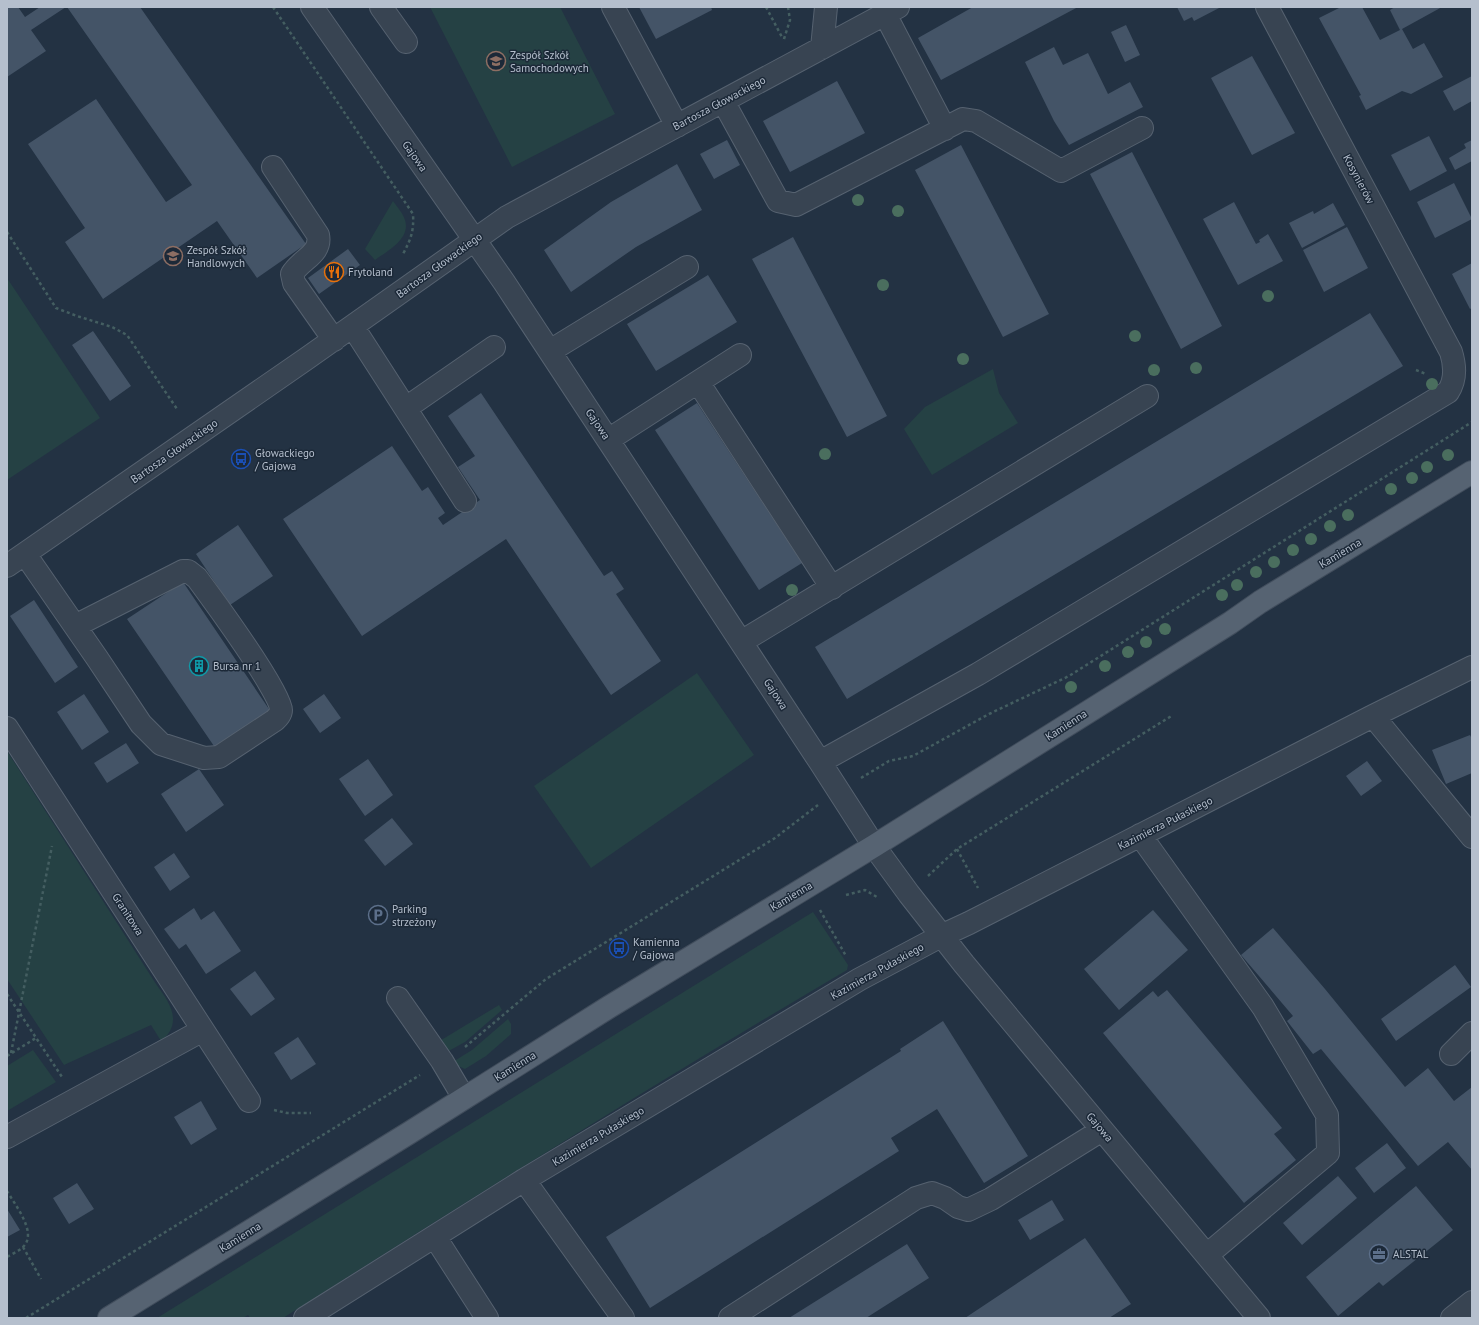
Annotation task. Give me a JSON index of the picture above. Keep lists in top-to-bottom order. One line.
{"streets":{"main road":["Kamienna"],"street":["Bartosza Głowackiego","Gajowa","Kosynierów","Kazimierza Pułaskiego","Granitowa"]},"crossings":[["Bartosza Głowackiego","Gajowa"],["Gajowa","Kosynierów"],["Gajowa","Kamienna"],["Gajowa","Kazimierza Pułaskiego"]],"places":{"school or university":["Zespół Szkół Samochodowych","Zespół Szkół Handlowych"],"restaurant":["Frytoland"],"bus stop":["Głowackiego / Gajowa","Kamienna / Gajowa"],"building":["Bursa nr 1"],"parking":["Parking strzeżony"],"office":["ALSTAL"]}}
